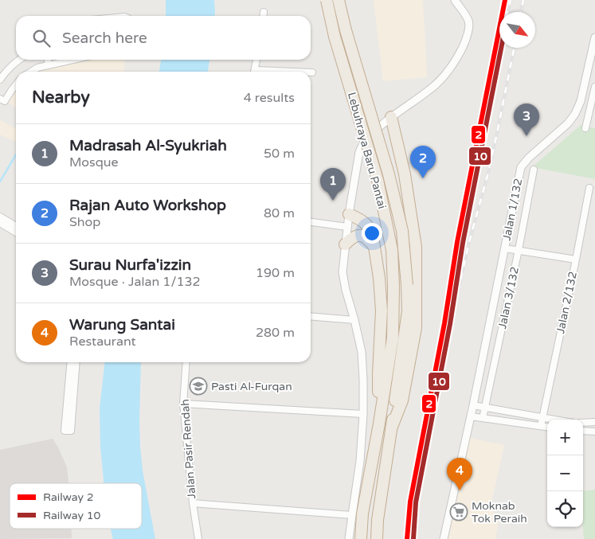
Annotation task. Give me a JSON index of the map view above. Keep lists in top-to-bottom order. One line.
{"streets":{"highway":["Lebuhraya Baru Pantai"],"street":["Jalan 1/132","Jalan 3/132","Jalan 2/132","Jalan Pasir Rendah"]},"places":{"school or university":["Pasti Al-Furqan"],"supermarket":["Moknab Tok Peraih"]},"lines":["rail line 2","rail line 10"],"legend":["Railway 2","Railway 10"],"north":"bottom right","page":{"search":"Search here","heading":["Nearby","4 results"],"pins":["3","2","1","4"],"list":[{"mark":"1","name":"Madrasah Al-Syukriah","note":"Mosque","value":"50 m"},{"mark":"2","name":"Rajan Auto Workshop","note":"Shop","value":"80 m"},{"mark":"3","name":"Surau Nurfa'izzin","note":"Mosque · Jalan 1/132","value":"190 m"},{"mark":"4","name":"Warung Santai","note":"Restaurant","value":"280 m"}],"map_buttons":["+","−"]}}
